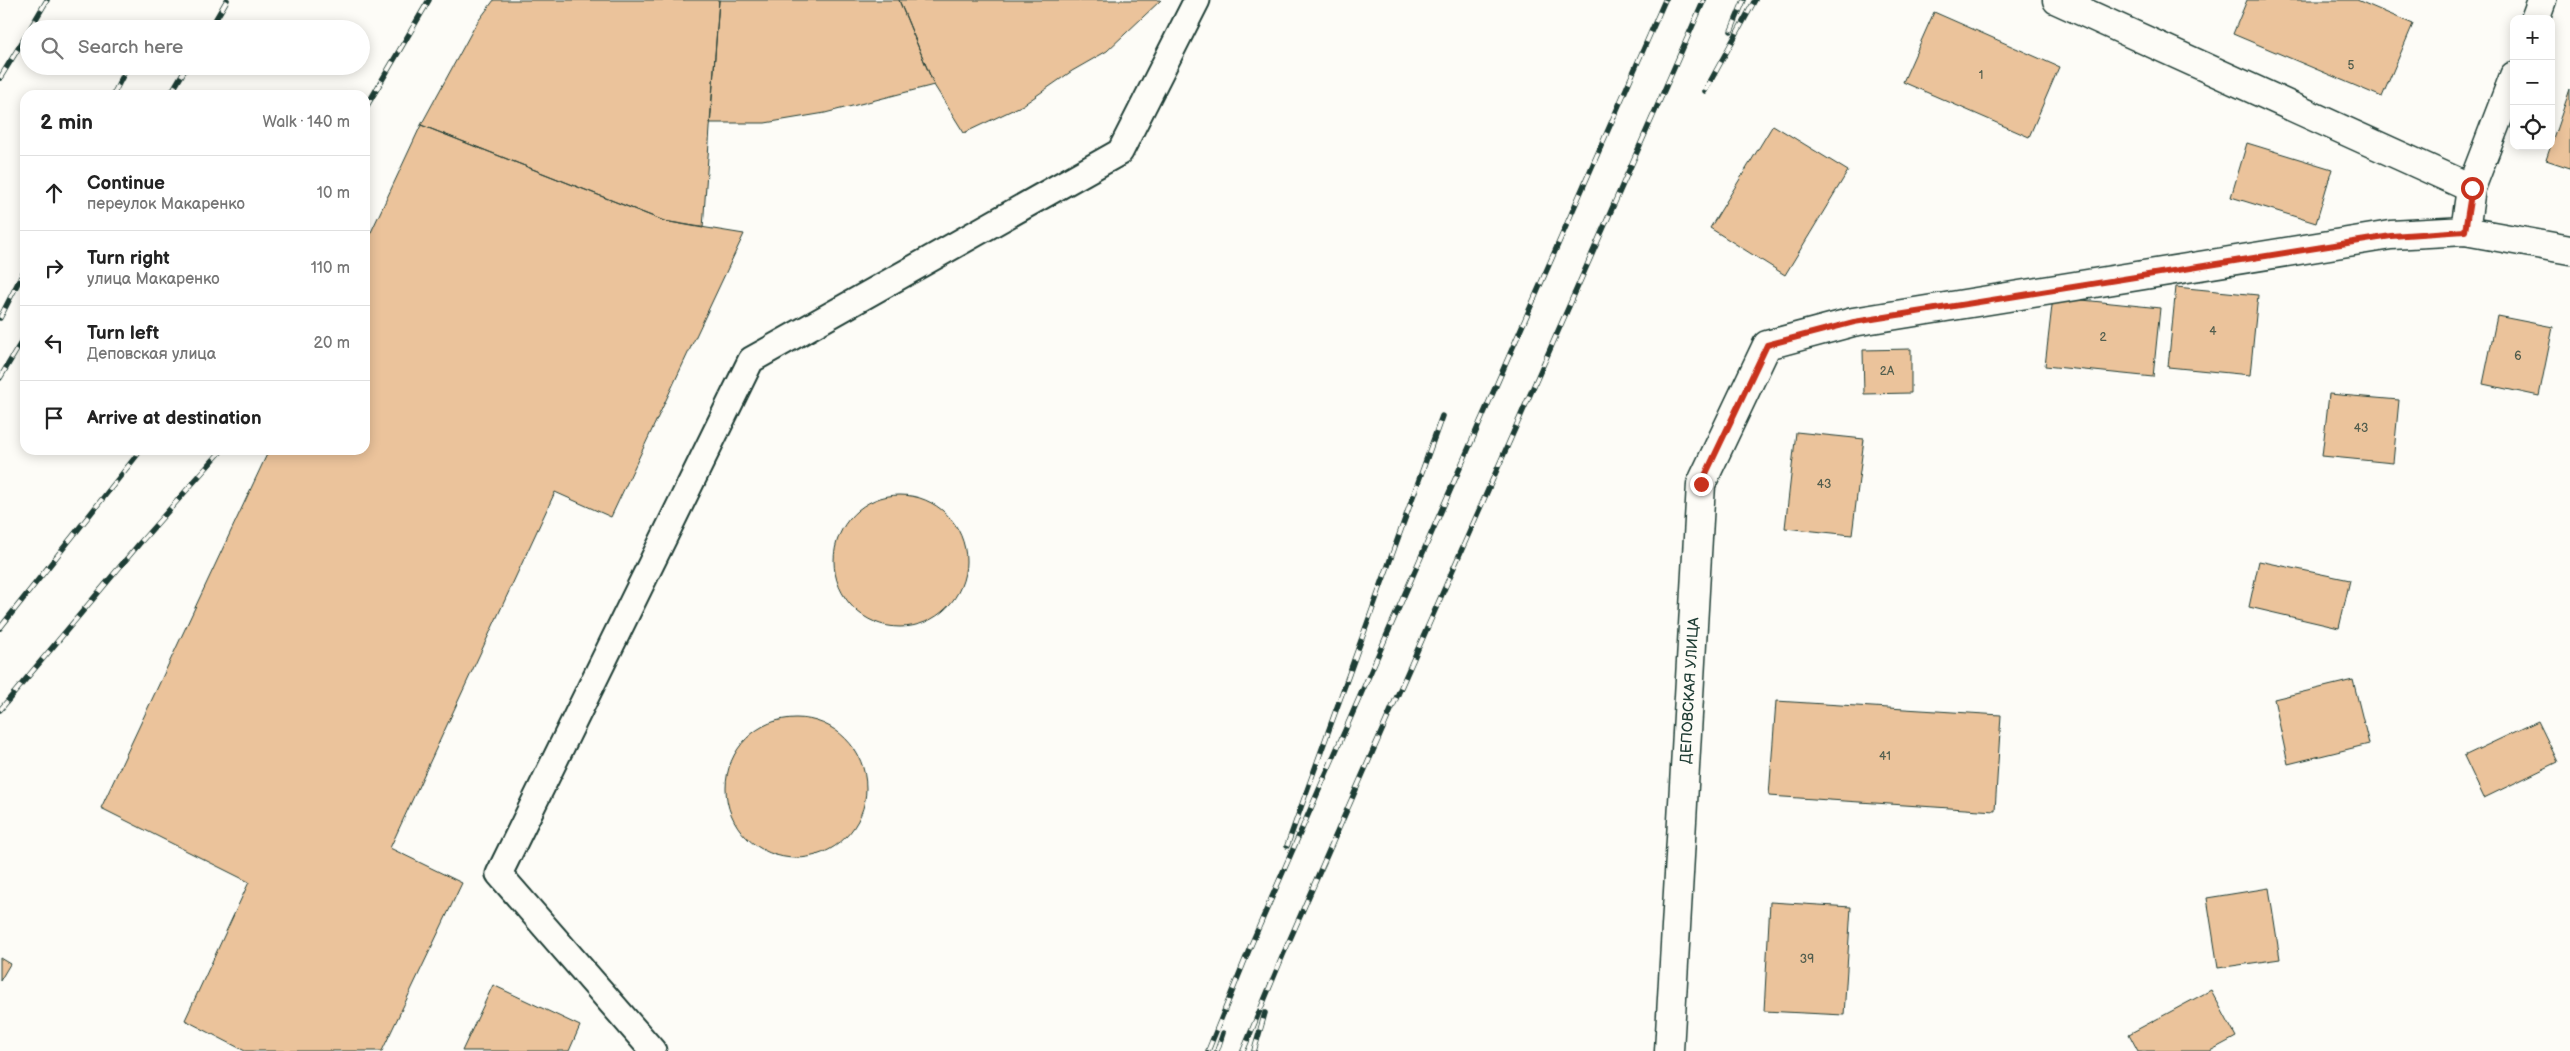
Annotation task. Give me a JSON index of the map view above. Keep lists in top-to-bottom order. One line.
{"streets":{"street":["ДЕПОВСКАЯ УЛИЦА"]},"house_numbers":["5","1","4","2","6","2А","43","43","41","39"],"page":{"map_buttons":["+","−"],"search":"Search here","heading":["2 min","Walk · 140 m"],"list":[["Continue","переулок Макаренко","10 m"],["Turn right","улица Макаренко","110 m"],["Turn left","Деповская улица","20 m"],"Arrive at destination"]}}
